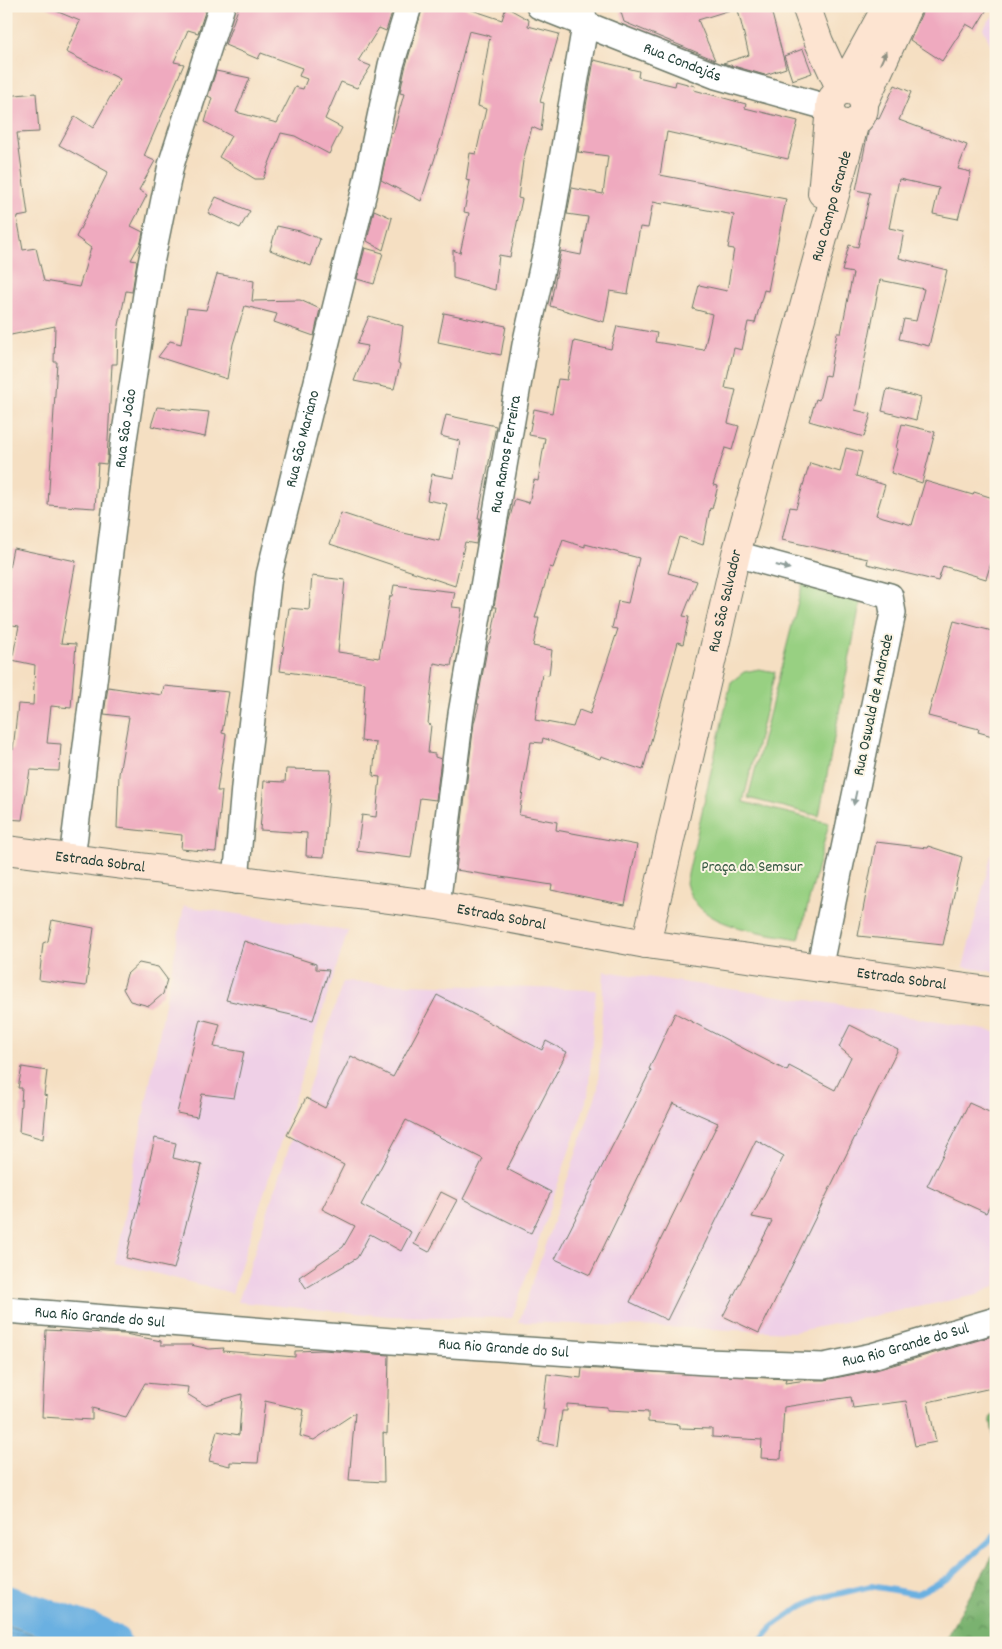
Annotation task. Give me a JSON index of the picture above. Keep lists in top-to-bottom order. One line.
{"streets":{"street":["Rua Condajás","Rua Campo Grande","Rua São João","Rua São Mariano","Rua Ramos Ferreira","Rua São Salvador","Rua Oswald de Andrade","Estrada Sobral","Rua Rio Grande do Sul"]},"crossings":[["Rua Condajás","Rua Campo Grande"],["Rua Condajás","Rua Ramos Ferreira"],["Rua Campo Grande","Rua São Salvador"],["Rua São João","Estrada Sobral"],["Rua São Mariano","Estrada Sobral"],["Rua Ramos Ferreira","Estrada Sobral"],["Rua São Salvador","Rua Oswald de Andrade"],["Rua São Salvador","Estrada Sobral"],["Rua Oswald de Andrade","Estrada Sobral"]],"parks":["Praça da Semsur"]}
